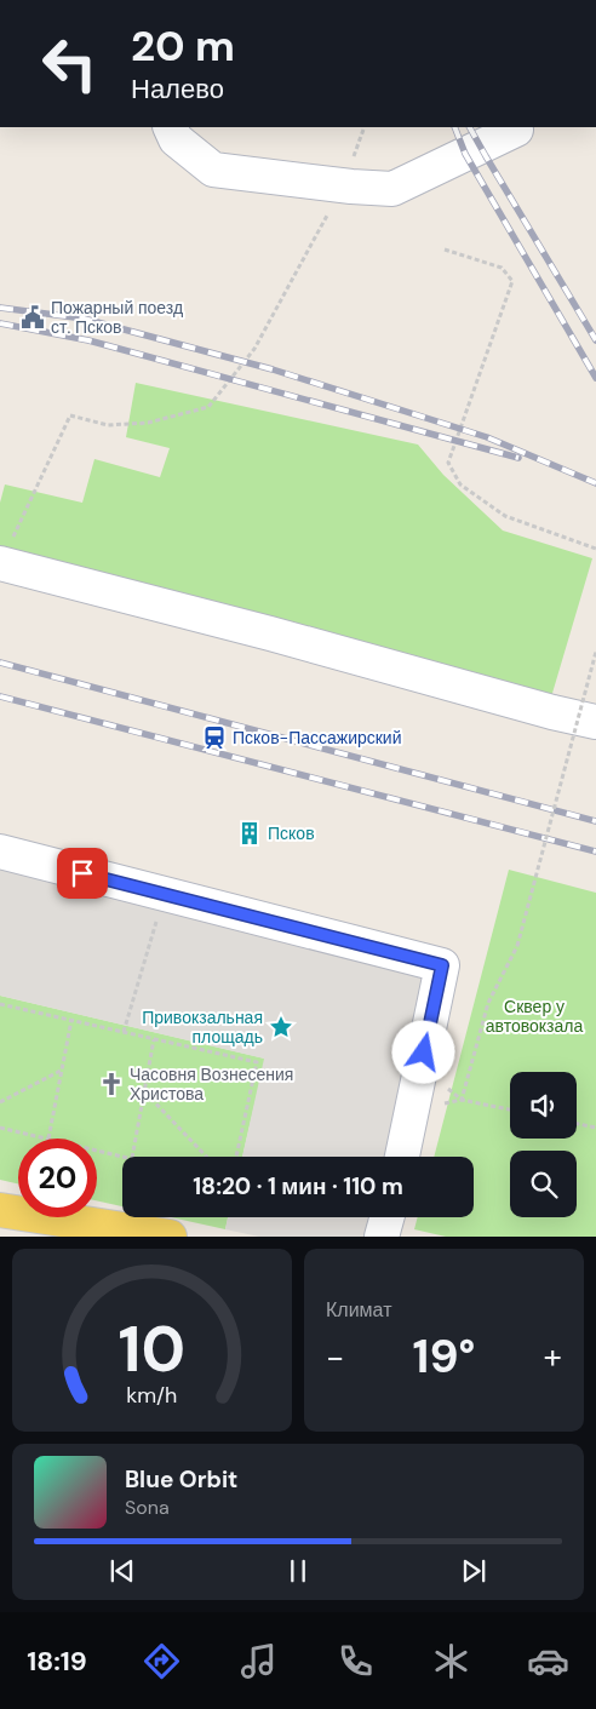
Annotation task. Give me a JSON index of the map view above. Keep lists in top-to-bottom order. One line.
{"parks":["Сквер у автовокзала"],"places":{"public building":["Пожарный поезд ст. Псков"],"station":["Псков-Пассажирский"],"building":["Псков"],"place":["Привокзальная площадь"],"church":["Часовня Вознесения Христова"]},"page":{"turn":["20 m","Налево"],"limit":"20","trip":"18:20 · 1 мин · 110 m","tile":"Климат","heat":["−","19°","+"],"song":["Blue Orbit","Sona"],"tabs":"18:19","gauge":["10","km/h"]}}
